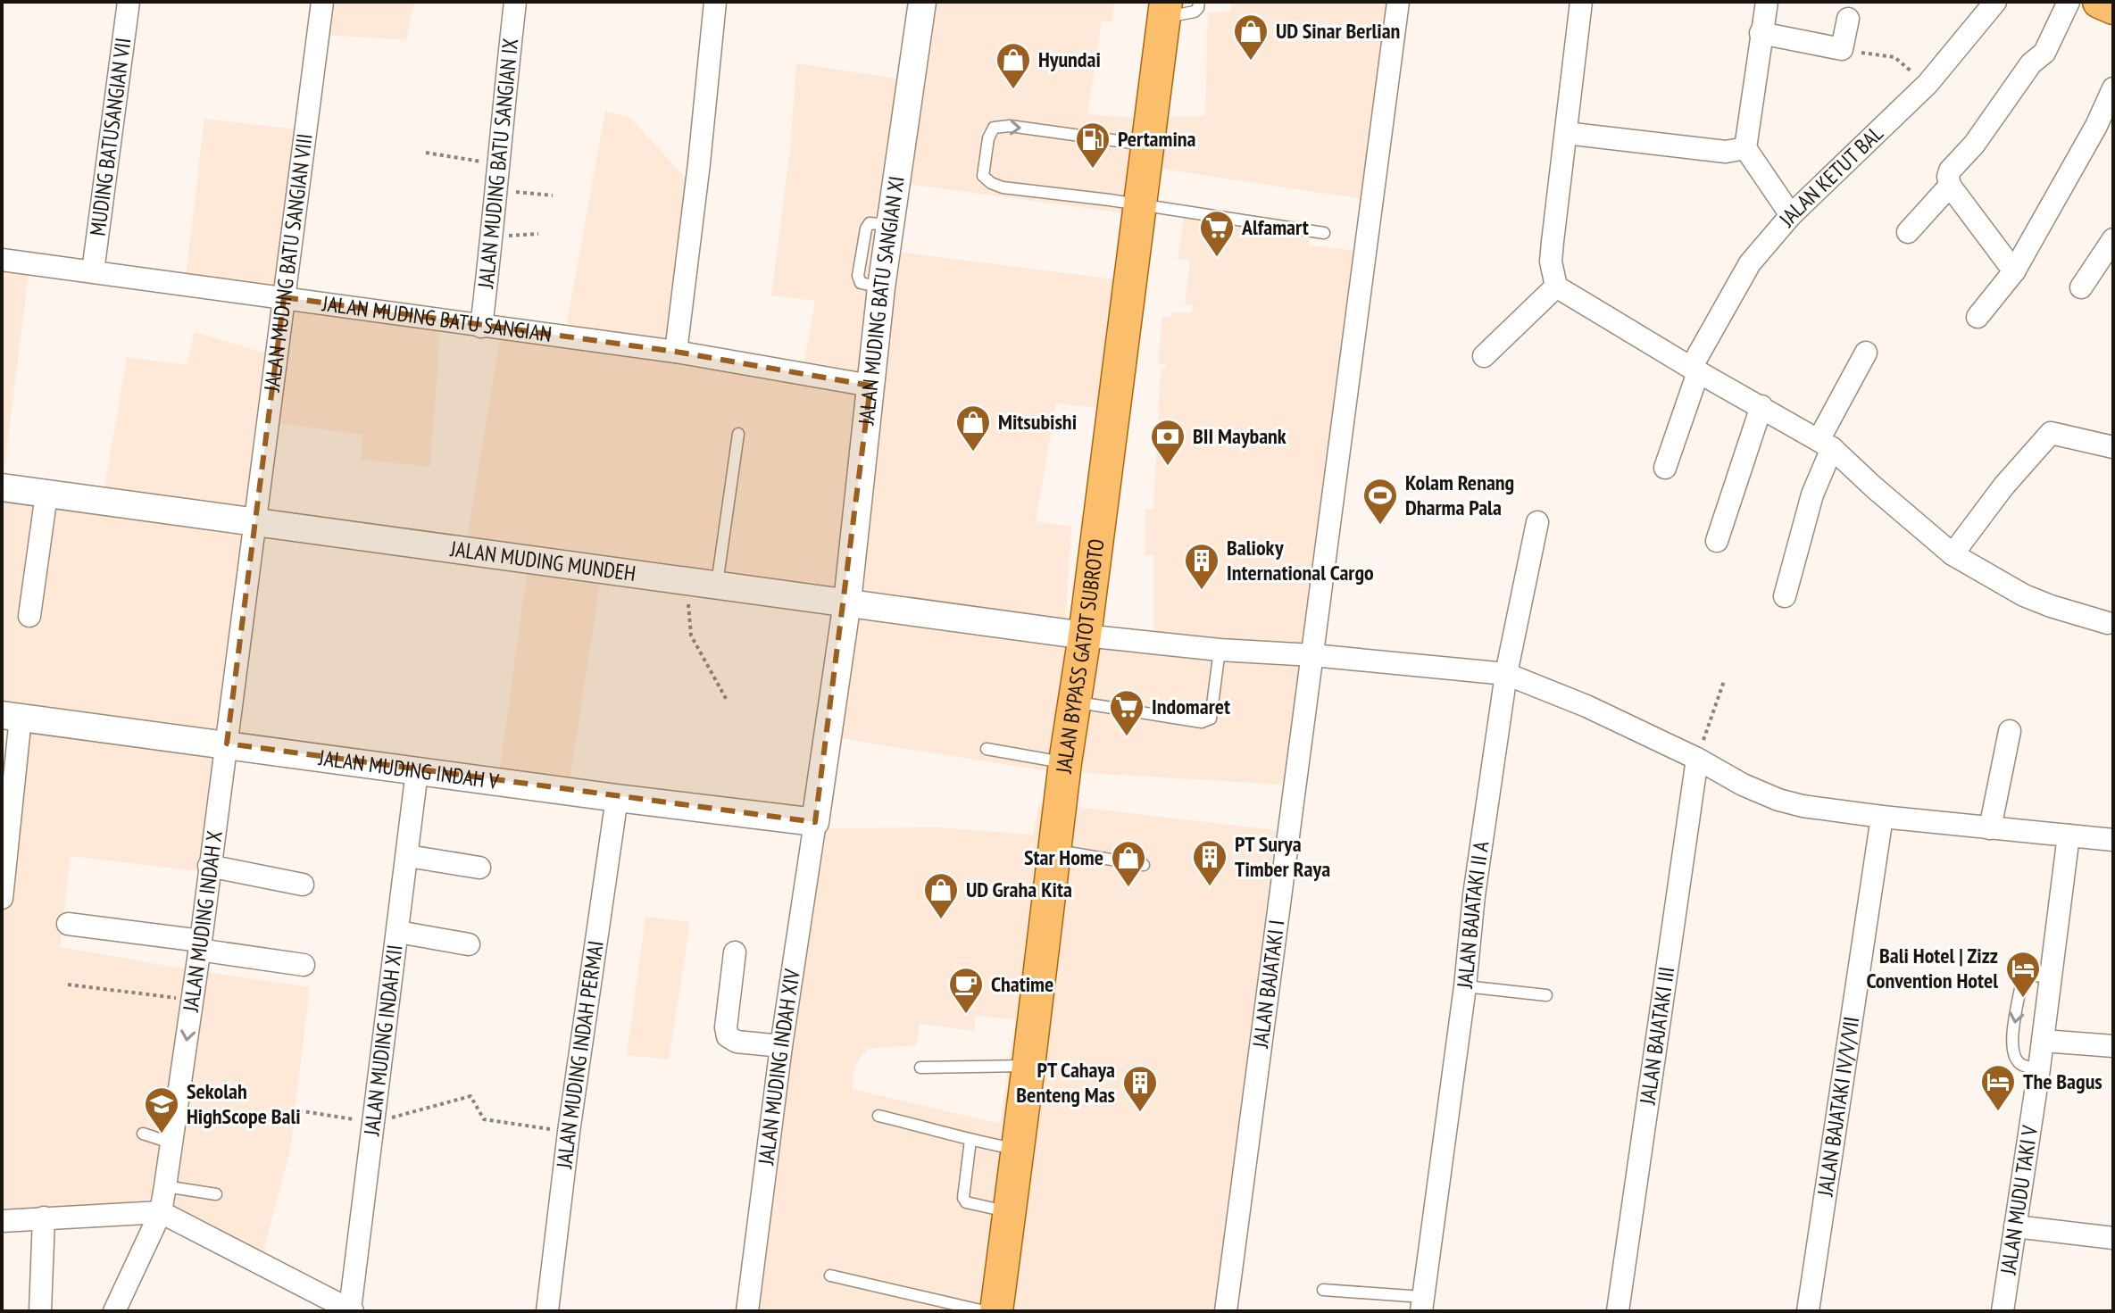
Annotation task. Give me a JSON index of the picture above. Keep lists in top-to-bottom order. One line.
{"streets":{"main road":["JALAN BYPASS GATOT SUBROTO"],"street":["MUDING BATUSANGIAN VII","JALAN MUDING BATU SANGIAN IX","JALAN KETUT BAL","JALAN MUDING BATU SANGIAN VIII","JALAN MUDING BATU SANGIAN XI","JALAN MUDING BATU SANGIAN","JALAN MUDING MUNDEH","JALAN MUDING INDAH V","JALAN BAJATAKI II A","JALAN MUDING INDAH X","JALAN BAJATAKI I","JALAN BAJATAKI III","JALAN MUDING INDAH XII","JALAN MUDING INDAH PERMAI","JALAN MUDING INDAH XIV","JALAN BAJATAKI IV/V/VII","JALAN MUDU TAKI V"]},"crossings":[["MUDING BATUSANGIAN VII","JALAN MUDING BATU SANGIAN"],["JALAN MUDING BATU SANGIAN IX","JALAN MUDING BATU SANGIAN"],["JALAN MUDING BATU SANGIAN VIII","JALAN MUDING BATU SANGIAN"],["JALAN MUDING BATU SANGIAN VIII","JALAN MUDING MUNDEH"],["JALAN MUDING BATU SANGIAN VIII","JALAN MUDING INDAH X"],["JALAN MUDING BATU SANGIAN XI","JALAN MUDING BATU SANGIAN"],["JALAN MUDING BATU SANGIAN XI","JALAN MUDING MUNDEH"],["JALAN MUDING BATU SANGIAN XI","JALAN MUDING INDAH V"],["JALAN MUDING BATU SANGIAN XI","JALAN MUDING INDAH XIV"],["JALAN MUDING MUNDEH","JALAN BYPASS GATOT SUBROTO"],["JALAN MUDING MUNDEH","JALAN MUDING INDAH X"],["JALAN MUDING INDAH V","JALAN MUDING INDAH X"],["JALAN MUDING INDAH V","JALAN MUDING INDAH XII"],["JALAN MUDING INDAH V","JALAN MUDING INDAH PERMAI"],["JALAN MUDING INDAH V","JALAN MUDING INDAH XIV"]],"places":{"shop":["UD Sinar Berlian","Hyundai","Mitsubishi","Star Home","UD Graha Kita"],"fuel station":["Pertamina"],"supermarket":["Alfamart","Indomaret"],"bank":["BII Maybank"],"sports":["Kolam Renang Dharma Pala"],"building":["Balioky International Cargo","PT Surya Timber Raya","PT Cahaya Benteng Mas"],"hotel":["Bali Hotel | Zizz Convention Hotel","The Bagus"],"cafe":["Chatime"],"school or university":["Sekolah HighScope Bali"]}}
